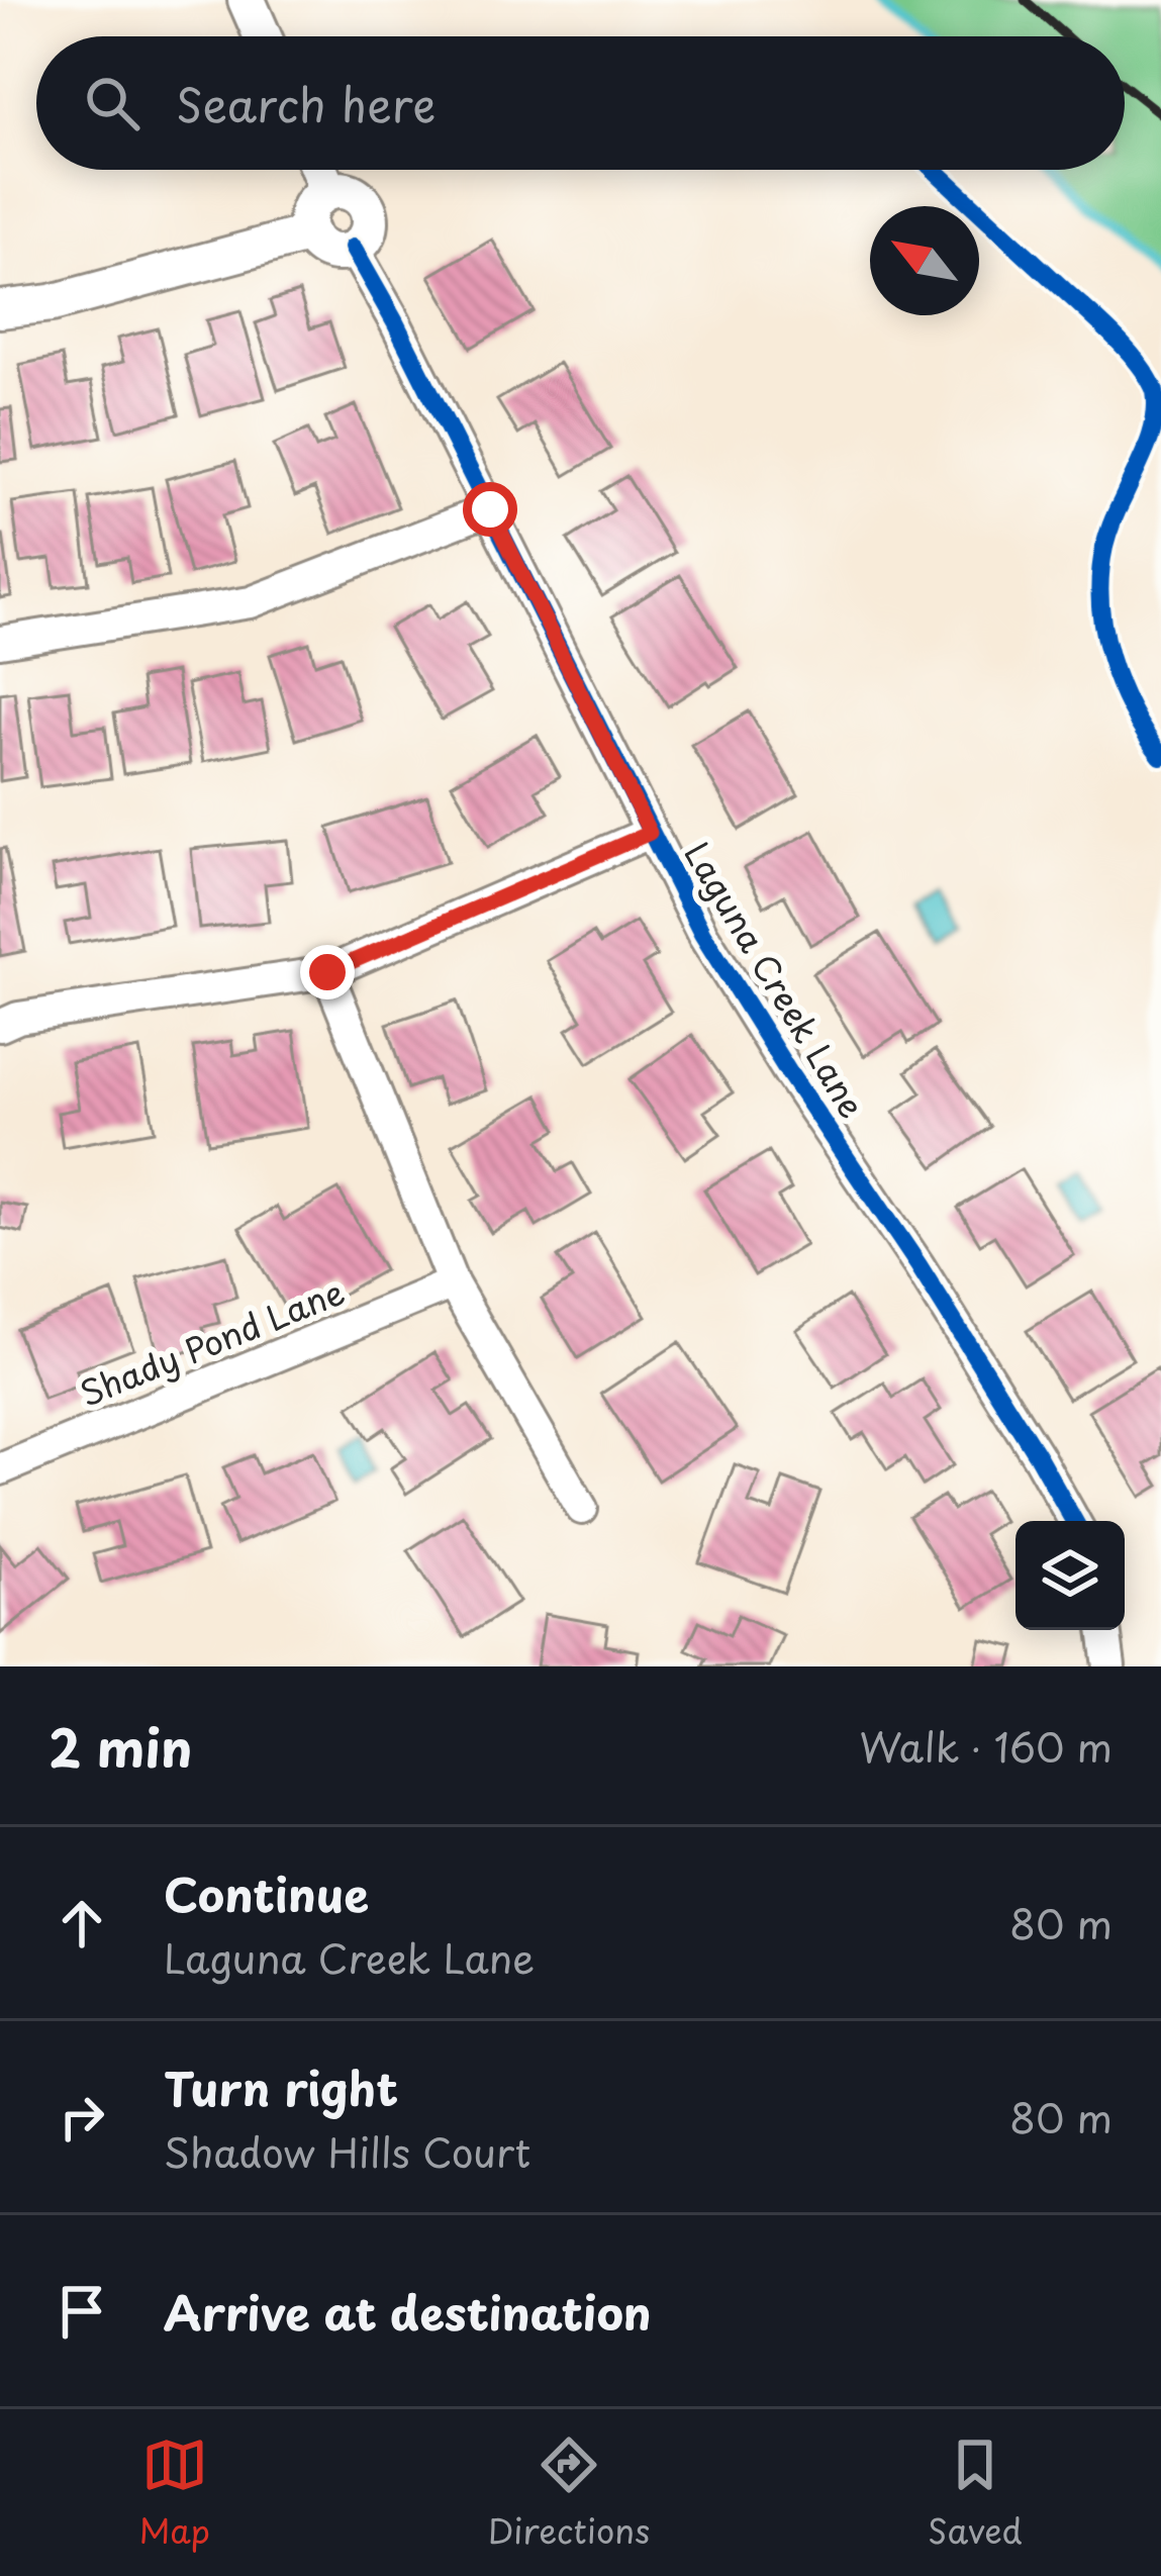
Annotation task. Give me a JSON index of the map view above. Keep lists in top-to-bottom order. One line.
{"streets":{"street":["Laguna Creek Lane","Shady Pond Lane"]},"north":"top left","page":{"search":"Search here","heading":["2 min","Walk · 160 m"],"list":[["Continue","Laguna Creek Lane","80 m"],["Turn right","Shadow Hills Court","80 m"],"Arrive at destination"],"nav":["Map","Directions","Saved"]}}
